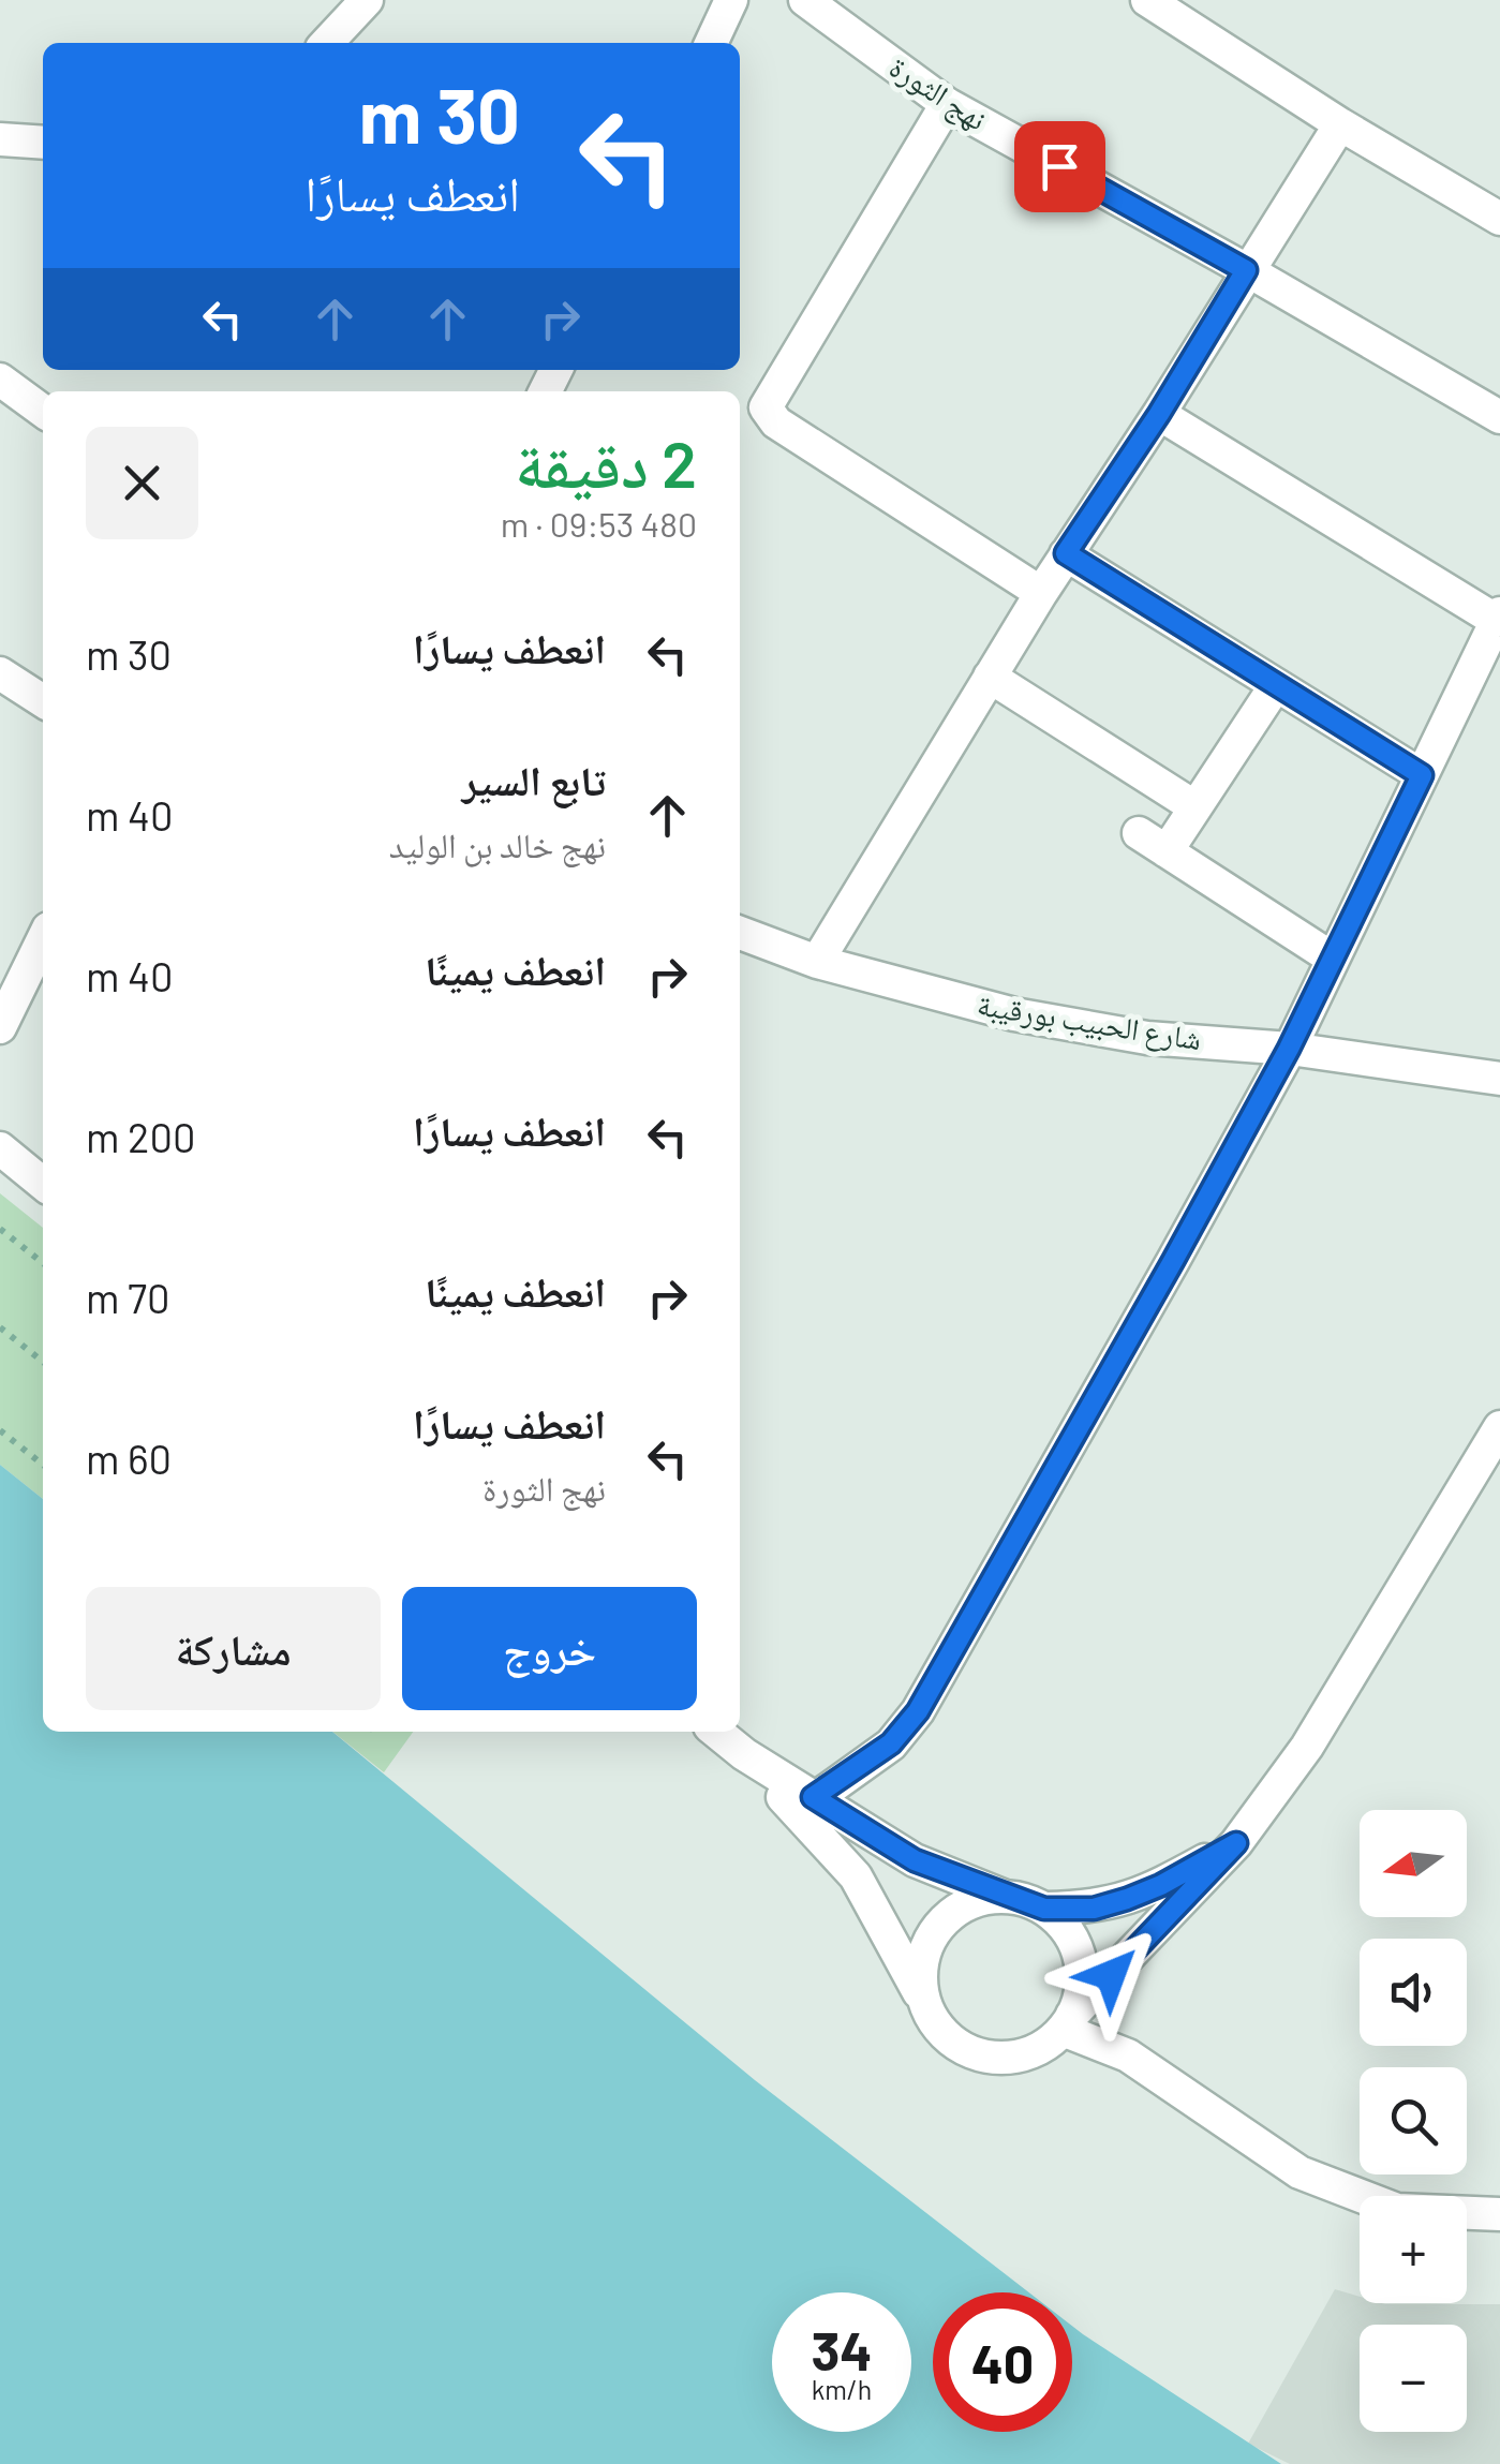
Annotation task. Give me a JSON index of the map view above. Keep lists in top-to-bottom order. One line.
{"streets":{"street":["نهج الثورة","شارع الحبيب بورقيبة"]},"north":"left","page":{"turn":["30 m","انعطف يسارًا"],"heading":["2 دقيقة","480 m · 09:53"],"list":[{"name":"انعطف يسارًا","value":"30 m"},{"name":"تابع السير","note":"نهج خالد بن الوليد","value":"40 m"},{"name":"انعطف يمينًا","value":"40 m"},{"name":"انعطف يسارًا","value":"200 m"},{"name":"انعطف يمينًا","value":"70 m"},{"name":"انعطف يسارًا","note":"نهج الثورة","value":"60 m"}],"buttons":["خروج","مشاركة"],"map_buttons":["+","−"],"speed":"34 km/h","limit":"40"}}
